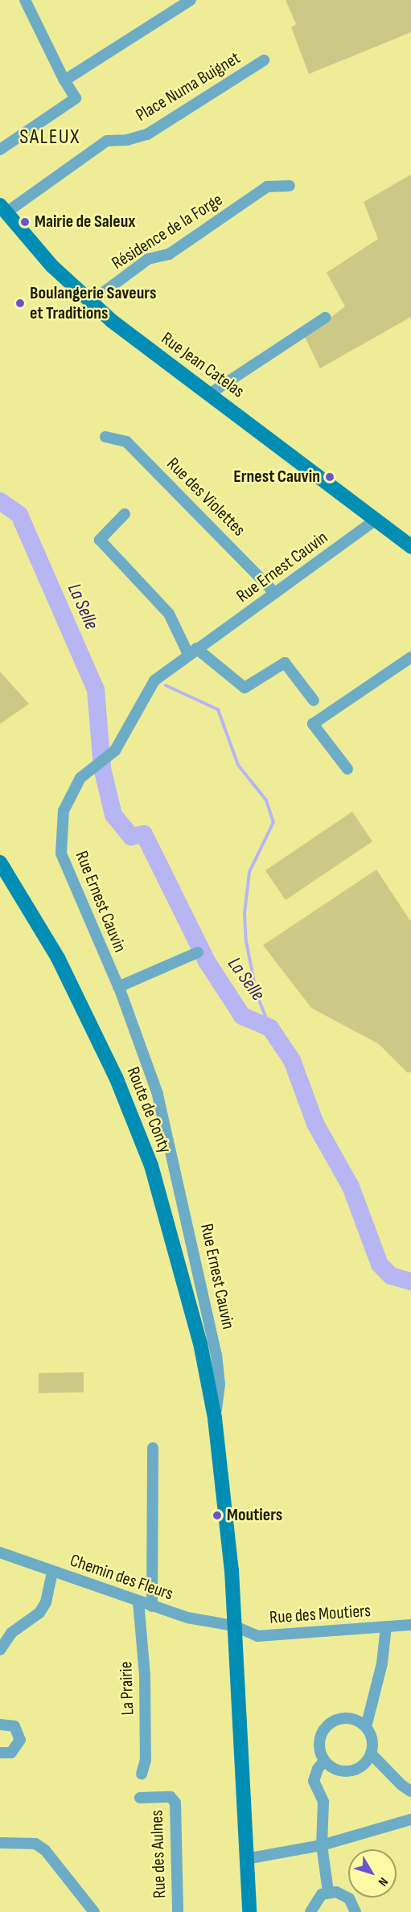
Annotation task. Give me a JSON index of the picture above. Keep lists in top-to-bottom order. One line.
{"streets":{"street":["Place Numa Buignet","Résidence de la Forge","Rue Jean Catelas","Rue des Violettes","Rue Ernest Cauvin","Route de Conty","Chemin des Fleurs","Rue des Moutiers","La Prairie","Rue des Aulnes"]},"crossings":[["Place Numa Buignet","Rue Jean Catelas"],["Résidence de la Forge","Rue Jean Catelas"],["Rue Jean Catelas","Rue Ernest Cauvin"],["Rue des Violettes","Rue Ernest Cauvin"],["Rue Ernest Cauvin","Route de Conty"],["Route de Conty","Chemin des Fleurs"],["Route de Conty","Rue des Moutiers"],["Chemin des Fleurs","Rue des Moutiers"],["Chemin des Fleurs","La Prairie"]],"districts":["SALEUX"],"water":["La Selle"],"places":["Mairie de Saleux","Boulangerie Saveurs et Traditions","Ernest Cauvin","Moutiers"],"north":"bottom right"}
